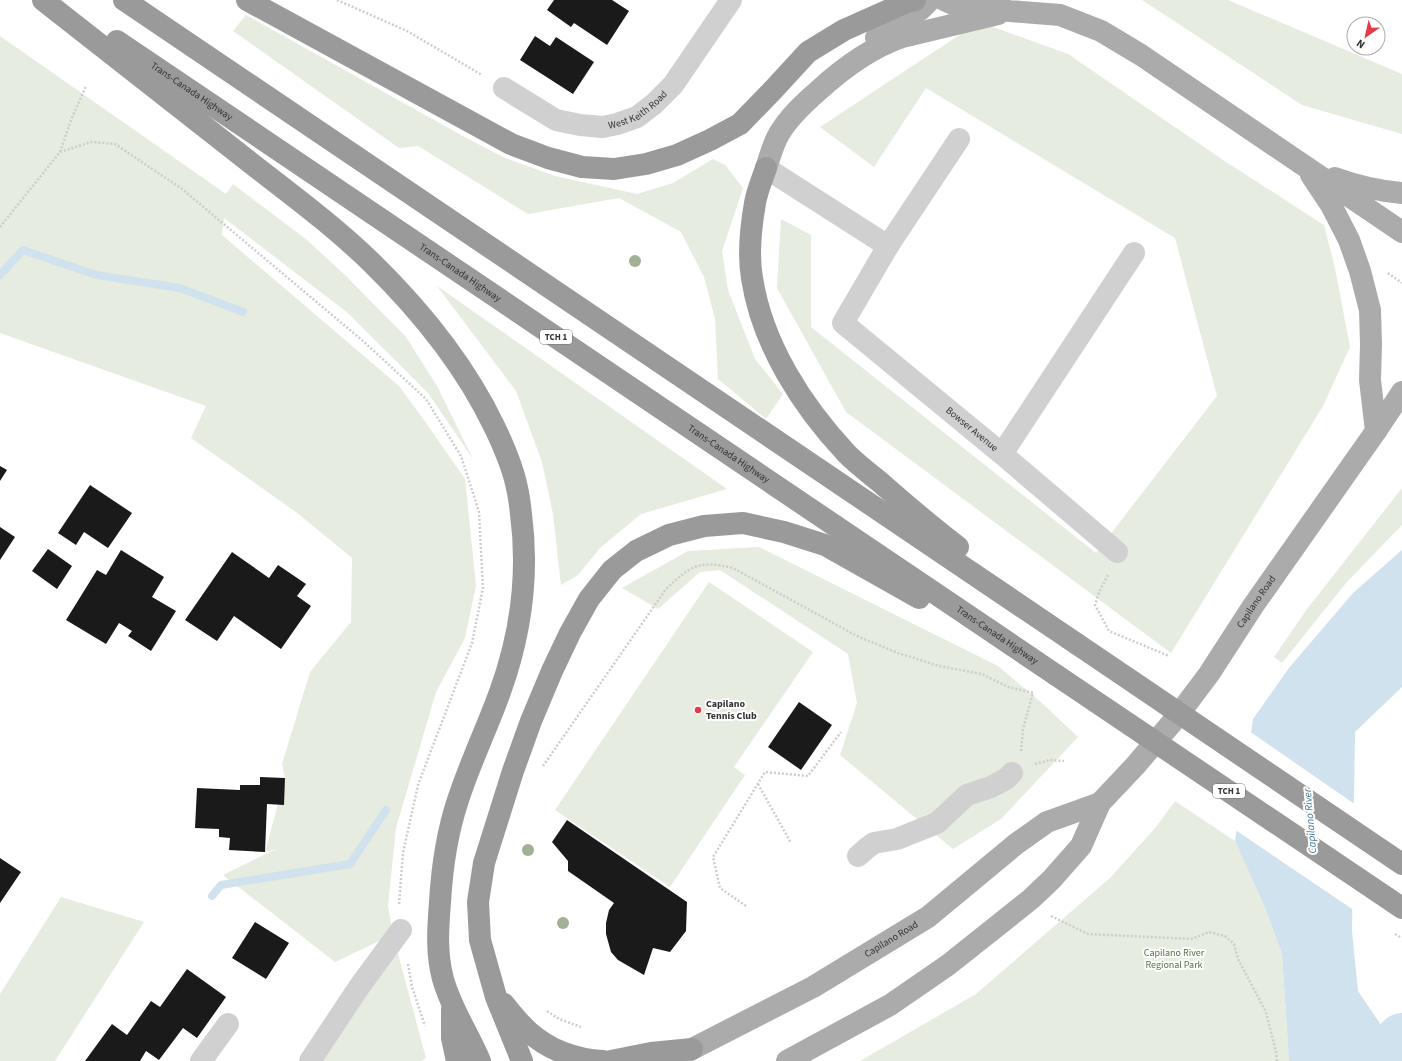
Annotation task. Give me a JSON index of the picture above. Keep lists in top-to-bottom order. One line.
{"streets":{"highway":["Trans-Canada Highway","TCH 1"],"main road":["Capilano Road"],"street":["West Keith Road","Bowser Avenue"]},"water":["Capilano River"],"parks":["Capilano River Regional Park"],"places":["Capilano Tennis Club"],"north":"bottom left"}
